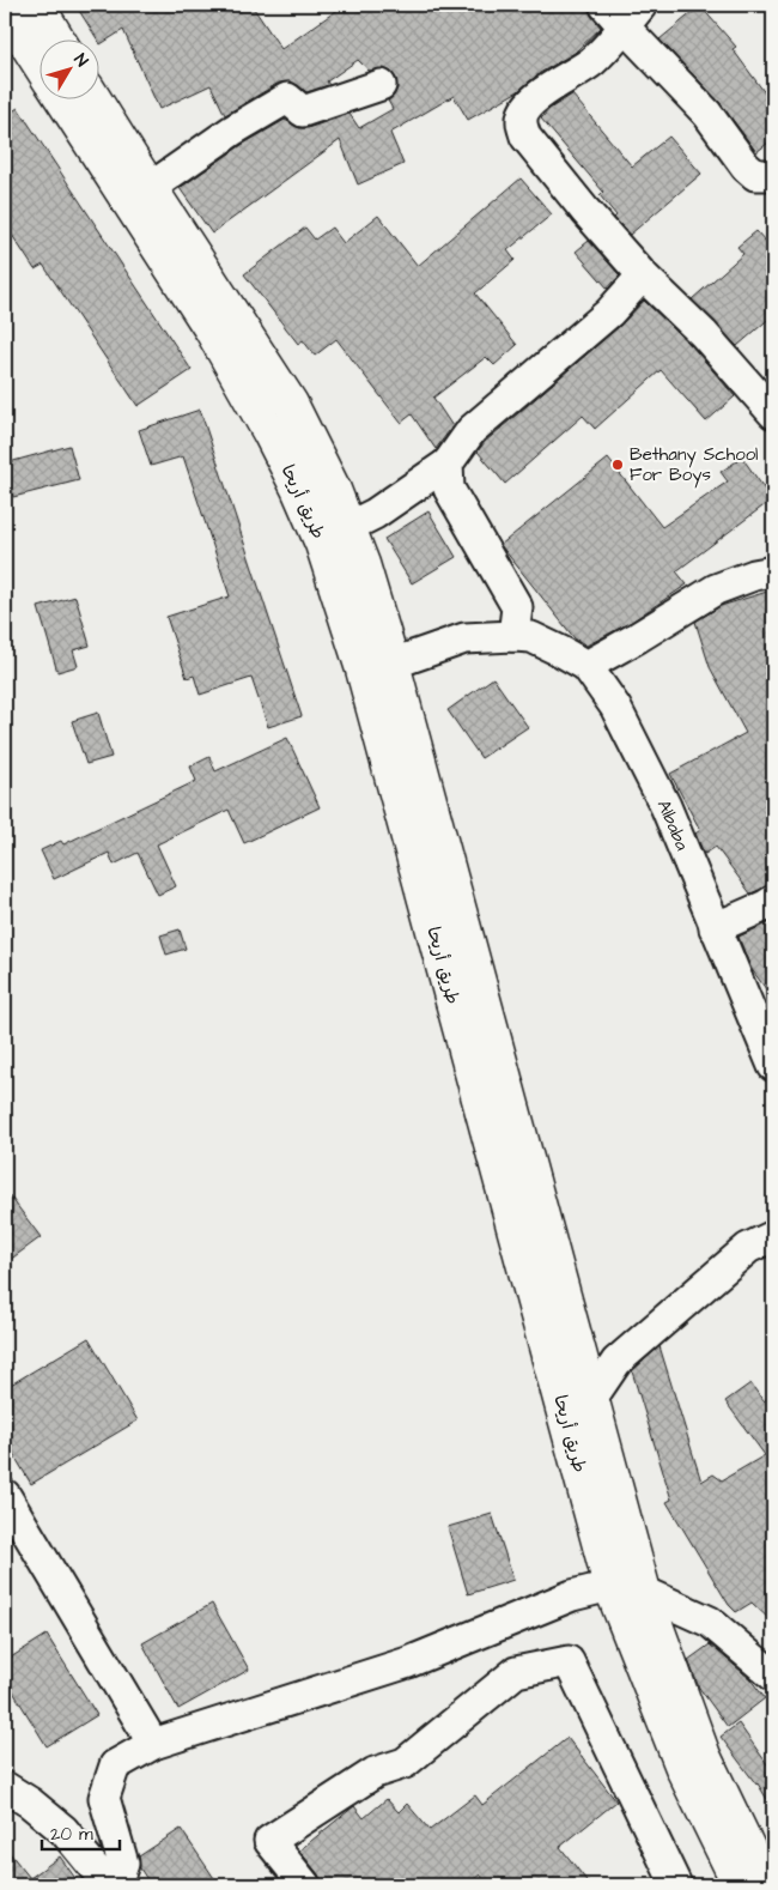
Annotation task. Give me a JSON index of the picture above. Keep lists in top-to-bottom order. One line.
{"streets":{"main road":["طريق أريحا"],"street":["Albaba"]},"crossings":[["طريق أريحا","Albaba"]],"places":["Bethany School For Boys"],"scale_bar":"20 m","north":"top right"}
